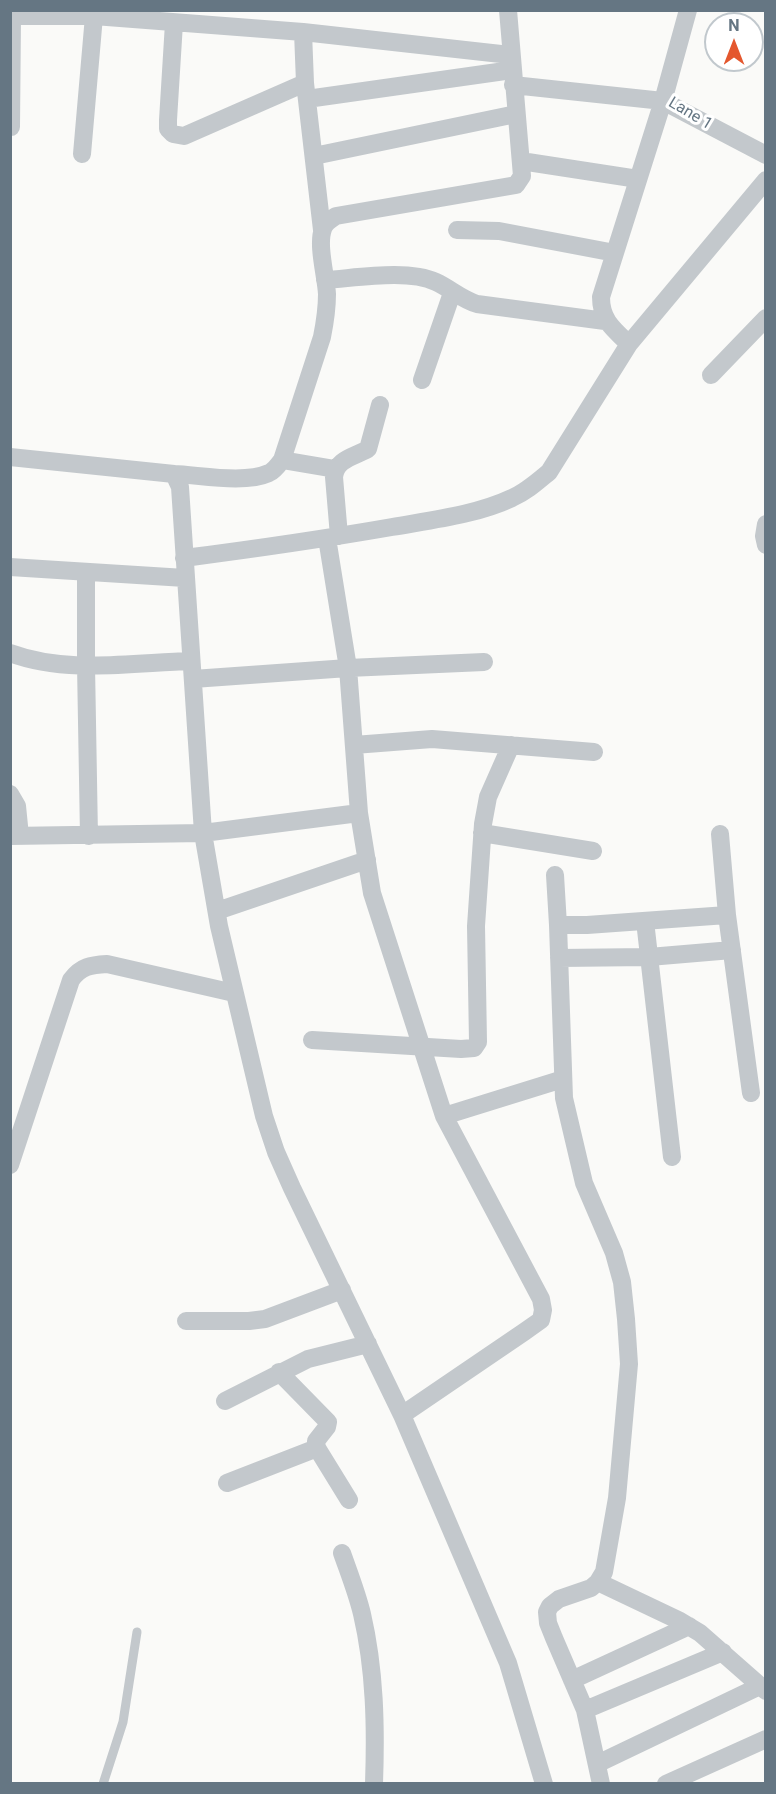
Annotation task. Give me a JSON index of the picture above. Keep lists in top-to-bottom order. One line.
{"streets":{"street":["Lane 1"]},"north":"top"}
